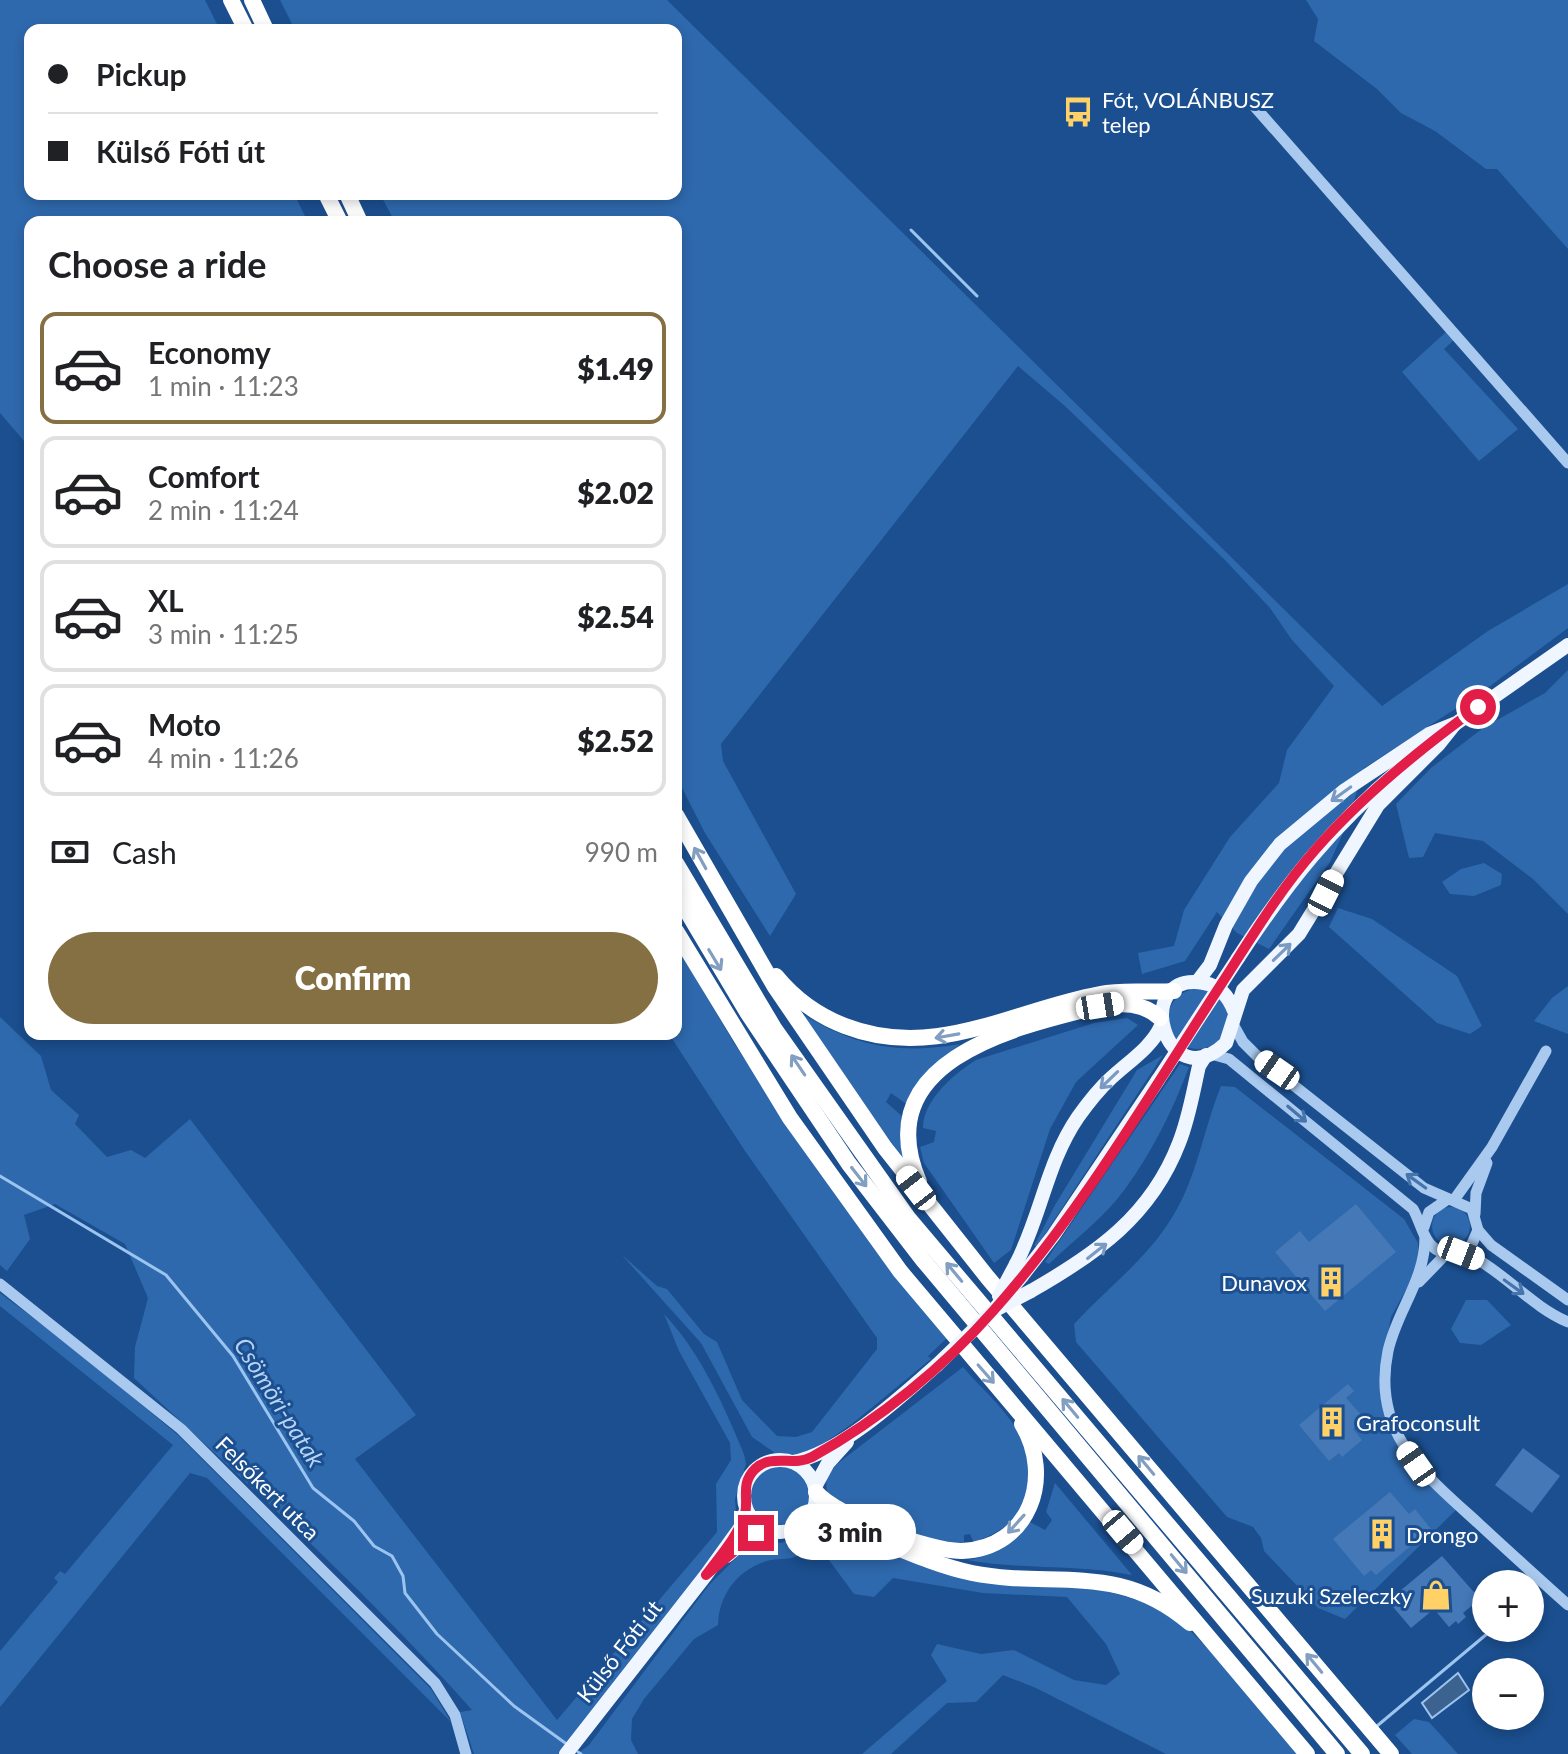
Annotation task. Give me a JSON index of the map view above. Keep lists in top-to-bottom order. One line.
{"streets":{"main road":["Külső Fóti út"],"street":["Felsőkert utca"]},"water":["Csömöri-patak"],"places":{"bus stop":["Fót, VOLÁNBUSZ telep"],"building":["Dunavox","Grafoconsult","Drongo"],"shop":["Suzuki Szeleczky"]},"page":{"banner":["Pickup","Külső Fóti út"],"heading":"Choose a ride","list":[{"name":"Economy","note":"1 min · 11:23","value":"$1.49"},{"name":"Comfort","note":"2 min · 11:24","value":"$2.02"},{"name":"XL","note":"3 min · 11:25","value":"$2.54"},{"name":"Moto","note":"4 min · 11:26","value":"$2.52"}],"pay":["Cash","990 m"],"buttons":"Confirm","bubble":"3 min","map_buttons":["+","−"]}}
